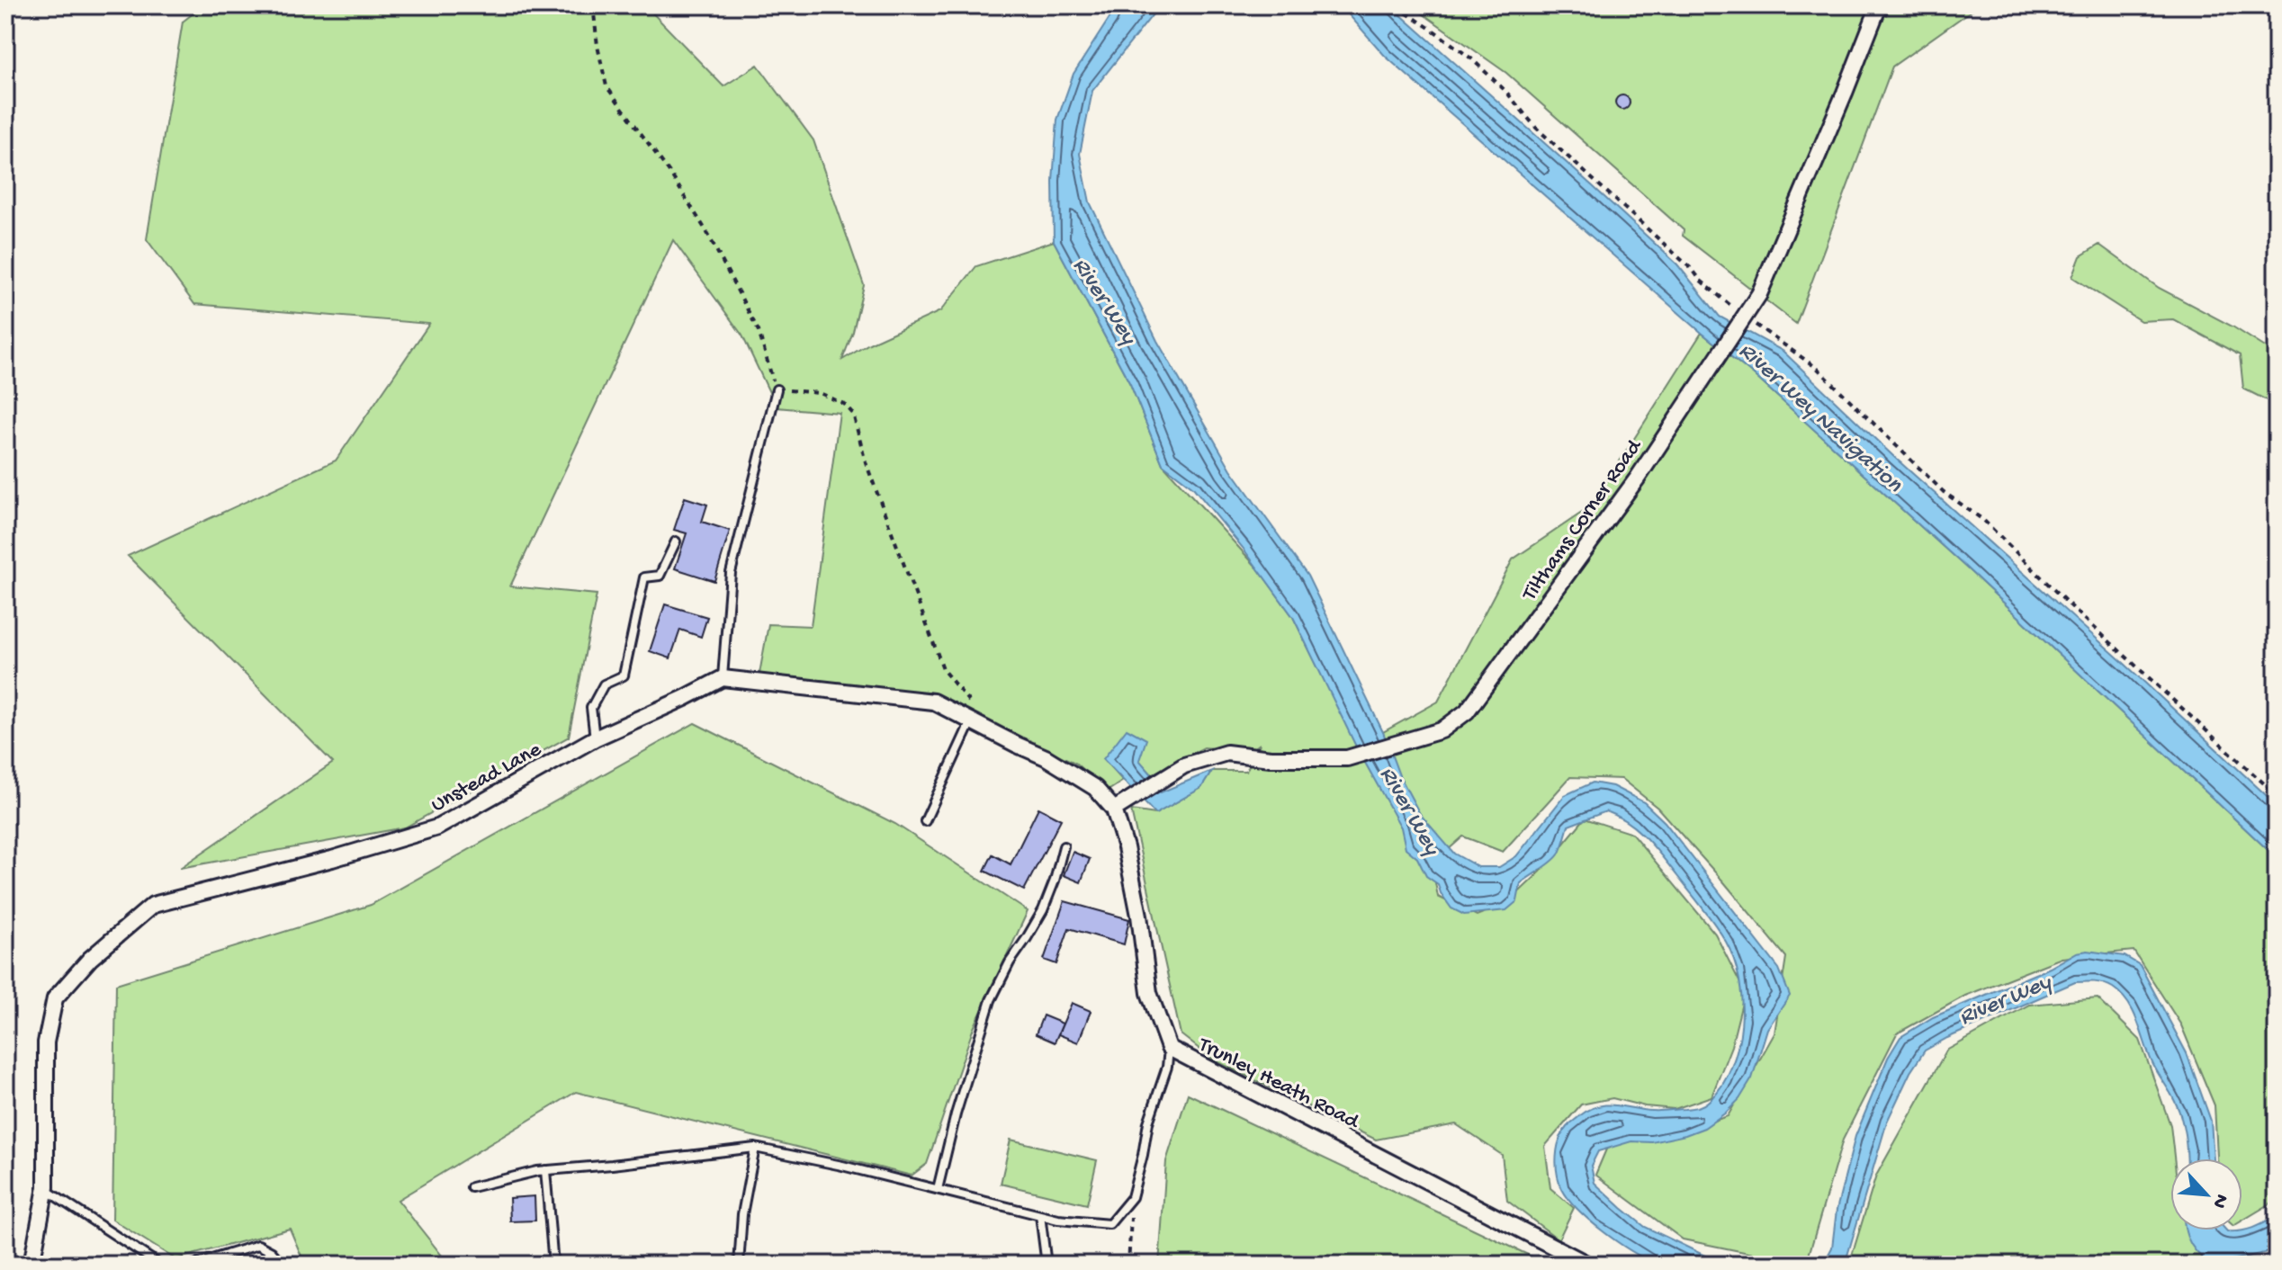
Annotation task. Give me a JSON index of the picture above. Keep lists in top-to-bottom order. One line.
{"streets":{"street":["Tilthams Corner Road","Unstead Lane","Trunley Heath Road"]},"crossings":[["Tilthams Corner Road","Trunley Heath Road"]],"water":["River Wey","River Wey Navigation"],"north":"bottom right"}
